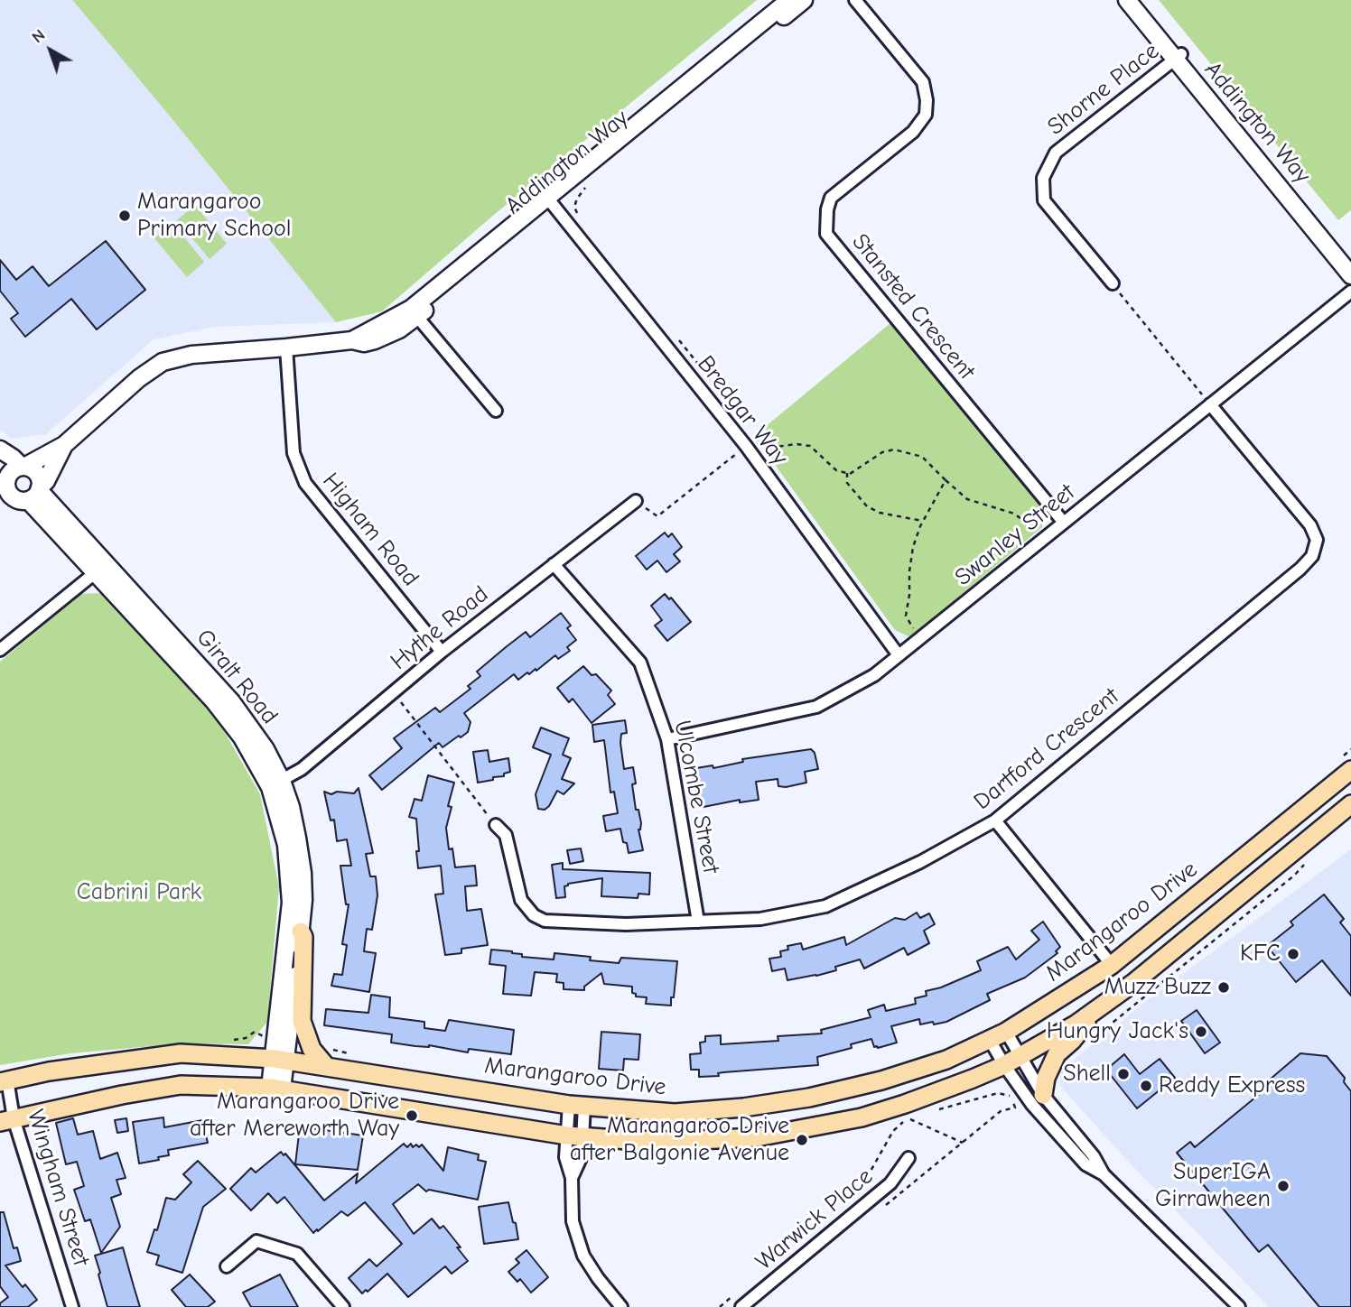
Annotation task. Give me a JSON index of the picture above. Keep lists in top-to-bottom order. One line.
{"streets":{"main road":["Marangaroo Drive"],"street":["Shorne Place","Addington Way","Stansted Crescent","Bredgar Way","Higham Road","Swanley Street","Hythe Road","Giralt Road","Dartford Crescent","Ulcombe Street","Wingham Street","Warwick Place"]},"crossings":[["Shorne Place","Addington Way"],["Addington Way","Bredgar Way"],["Addington Way","Higham Road"],["Addington Way","Giralt Road"],["Stansted Crescent","Swanley Street"],["Bredgar Way","Swanley Street"],["Higham Road","Hythe Road"],["Swanley Street","Dartford Crescent"],["Swanley Street","Ulcombe Street"],["Hythe Road","Giralt Road"],["Hythe Road","Ulcombe Street"],["Giralt Road","Marangaroo Drive"],["Dartford Crescent","Ulcombe Street"],["Marangaroo Drive","Wingham Street"]],"parks":["Cabrini Park"],"places":["Marangaroo Primary School","KFC","Muzz Buzz","Hungry Jack's","Shell","Reddy Express","Marangaroo Drive after Mereworth Way","Marangaroo Drive after Balgonie Avenue","SuperIGA Girrawheen"],"north":"top left"}
